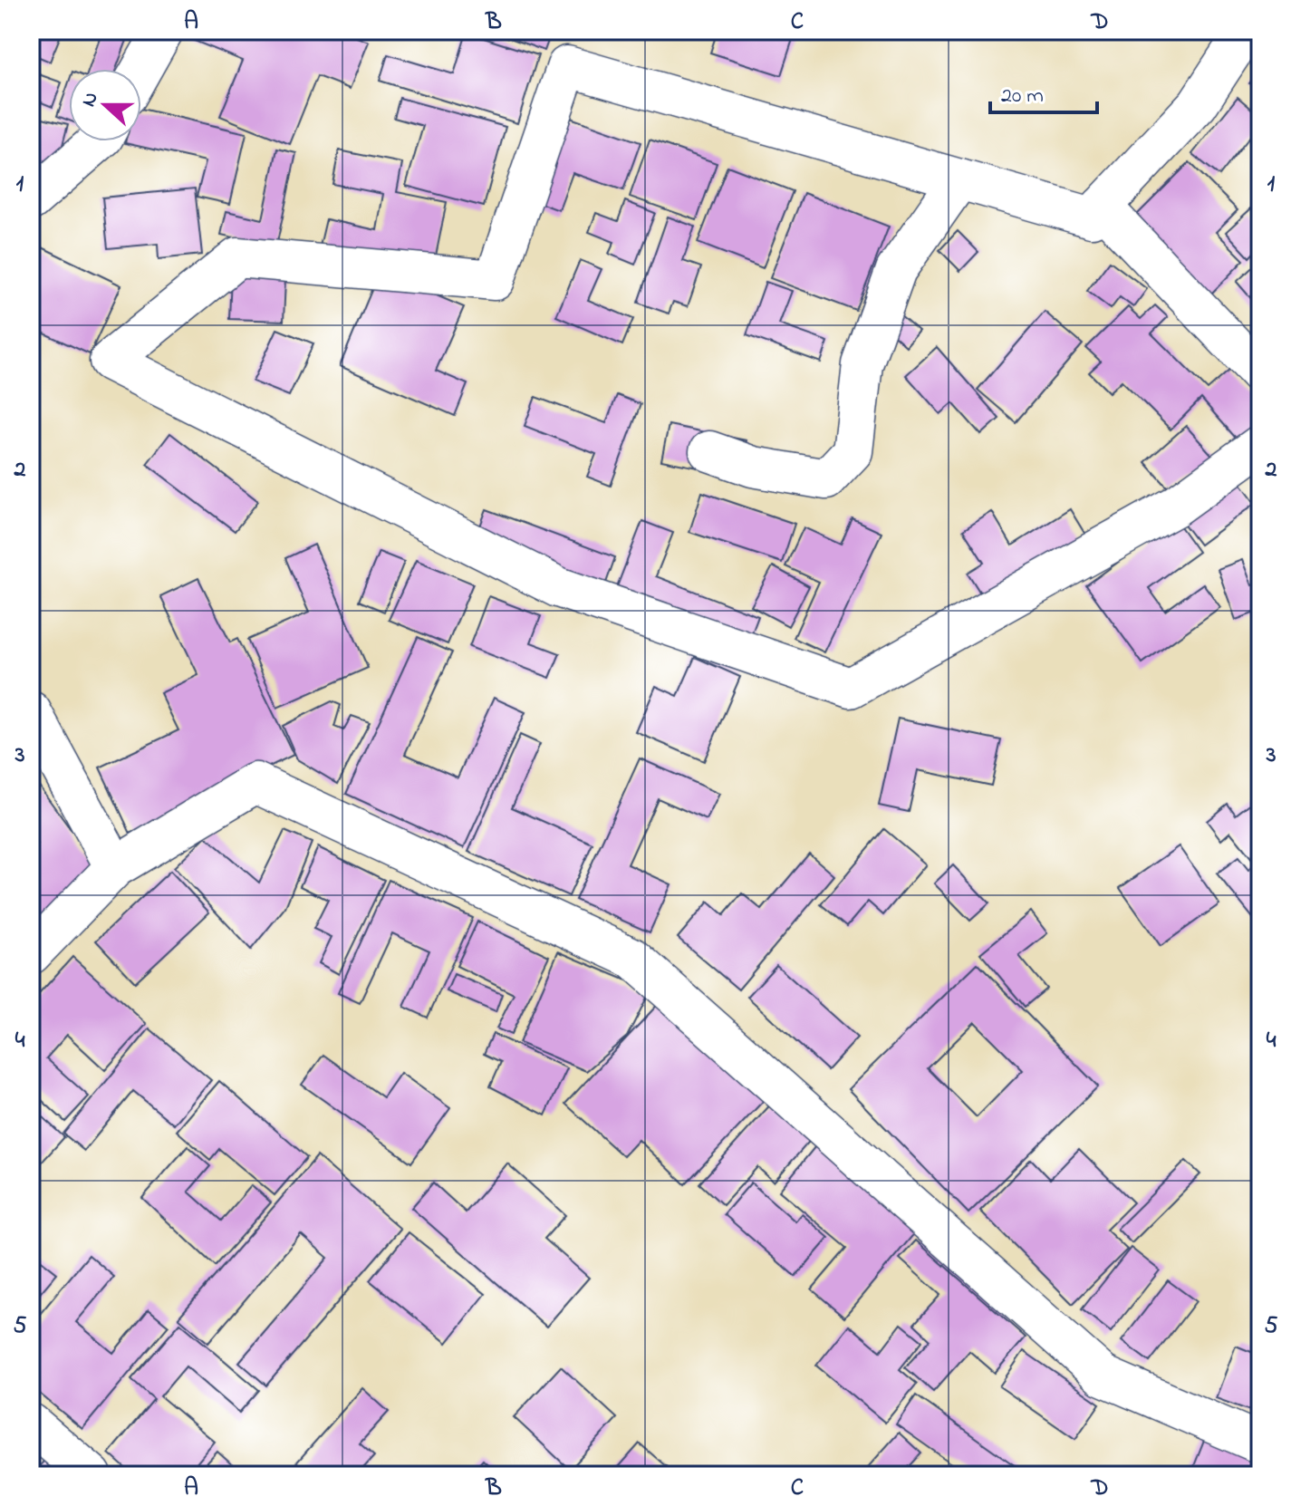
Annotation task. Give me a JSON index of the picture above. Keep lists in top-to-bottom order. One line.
{"scale_bar":"20 m","north":"left","grid":{"columns":["A","B","C","D"],"rows":["1","2","3","4","5"]}}
